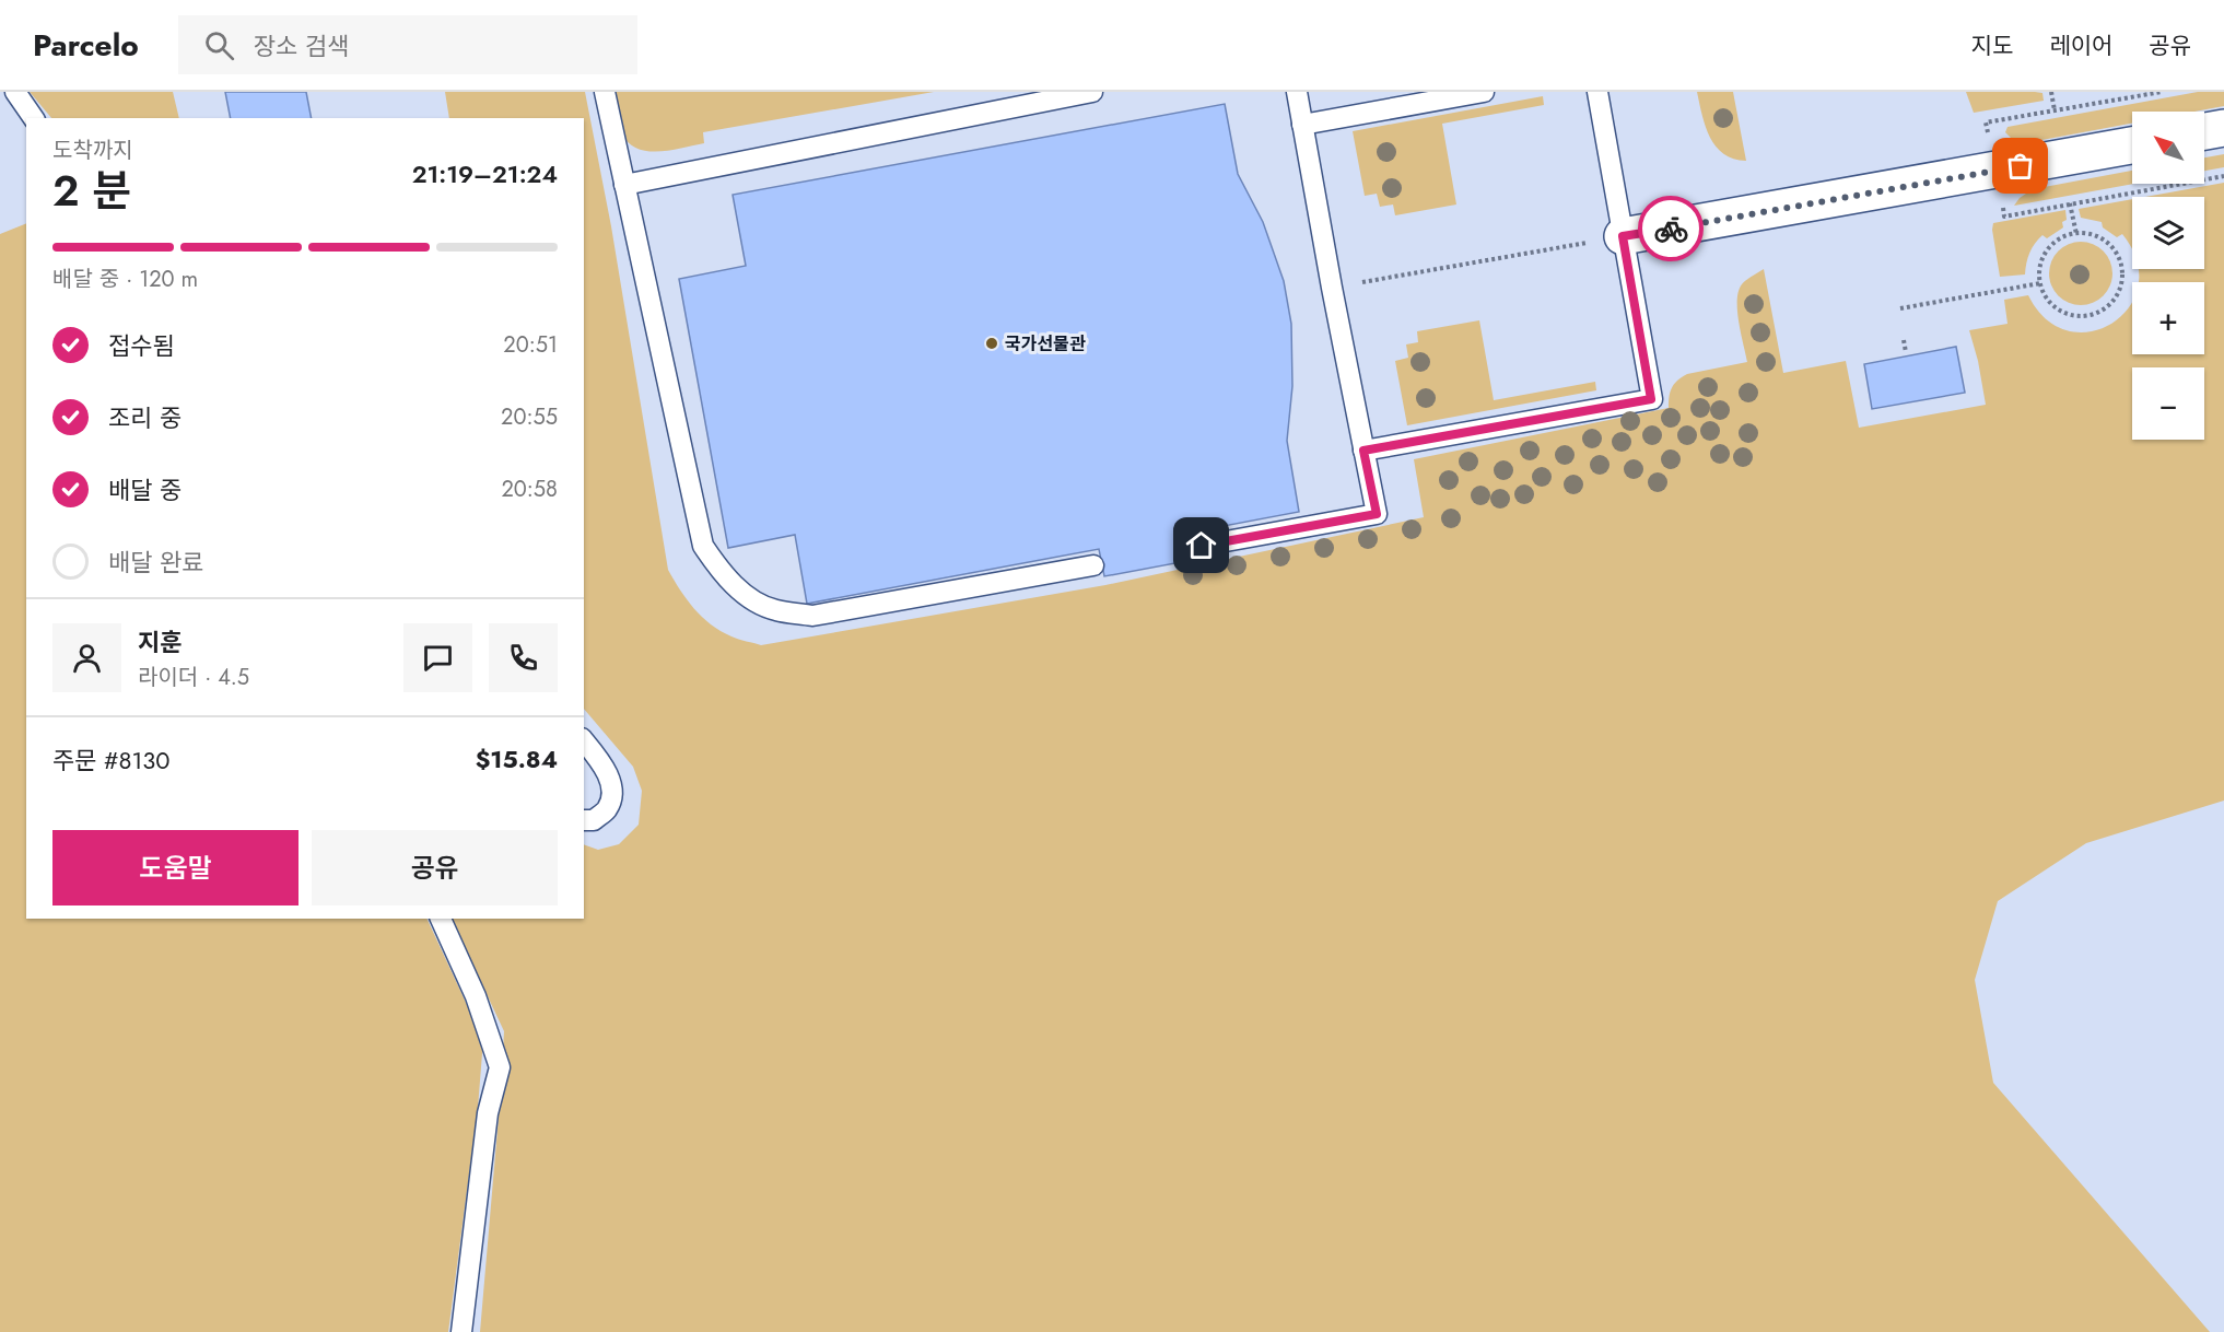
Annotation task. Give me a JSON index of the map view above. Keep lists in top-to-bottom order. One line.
{"places":["국가선물관"],"north":"top left","page":{"header":"Parcelo","search":"장소 검색","nav":["지도","레이어","공유"],"map_buttons":["+","−"],"heading":["2 분","도착까지","21:19–21:24"],"panel":["지훈","라이더 · 4.5","주문 #8130","$15.84"],"bar":"배달 중 · 120 m","list":[["접수됨","20:51"],["조리 중","20:55"],["배달 중","20:58"],"배달 완료"],"buttons":["도움말","공유"]}}
